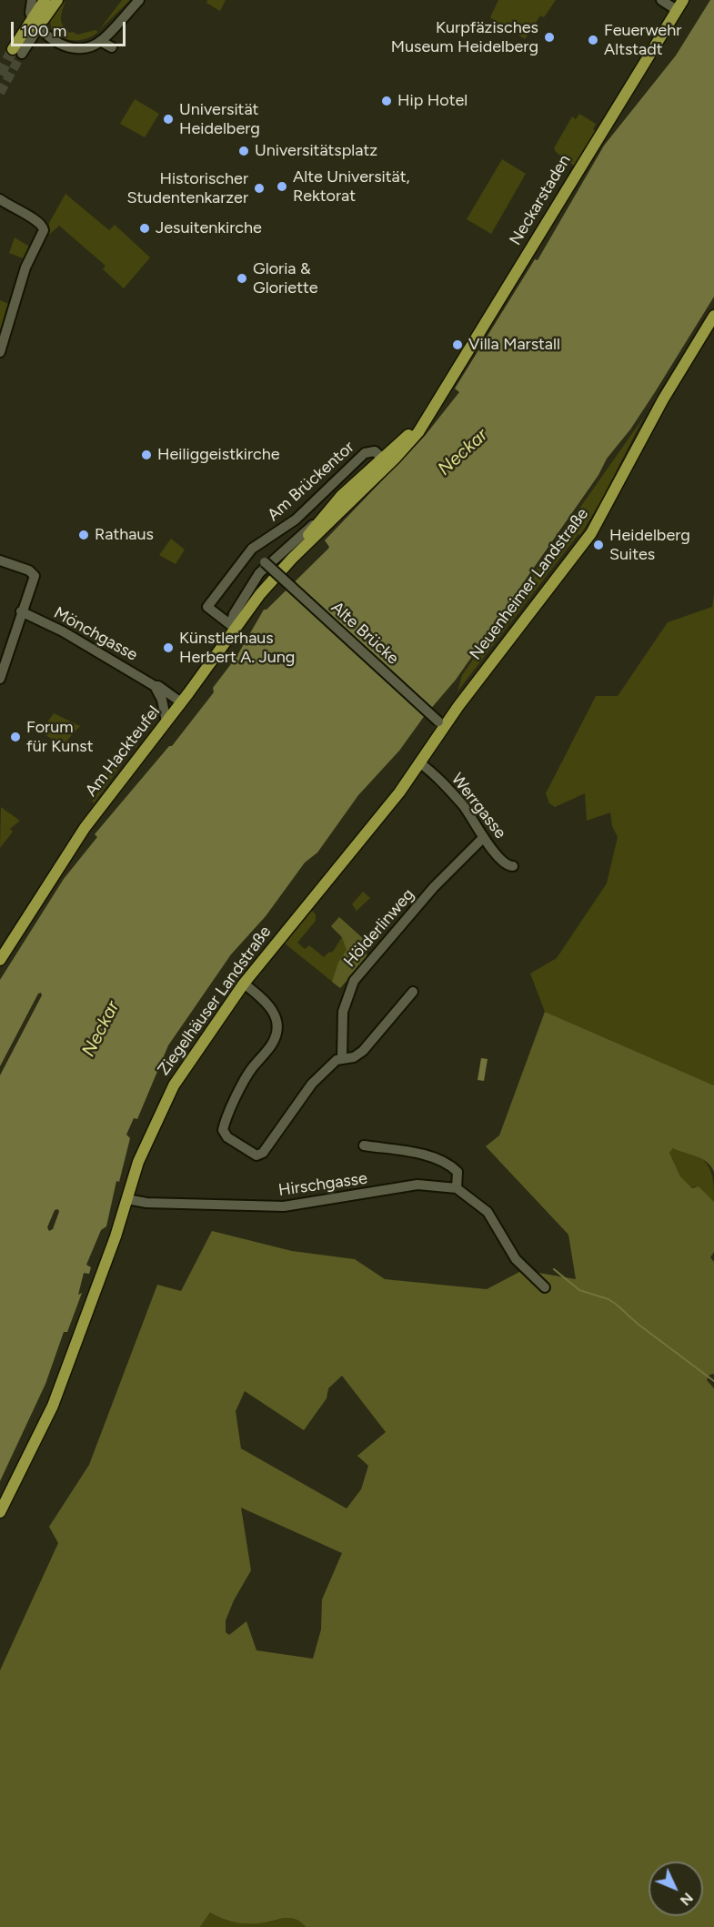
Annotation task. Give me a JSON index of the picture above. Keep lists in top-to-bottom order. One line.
{"streets":{"main road":["Neckarstaden","Neuenheimer Landstraße","Am Hackteufel","Ziegelhäuser Landstraße"],"street":["Am Brückentor","Alte Brücke","Mönchgasse","Werrgasse","Hölderlinweg","Hirschgasse"]},"crossings":[["Neckarstaden","Am Brückentor"],["Neckarstaden","Am Hackteufel"],["Am Brückentor","Alte Brücke"],["Am Brückentor","Am Hackteufel"],["Neuenheimer Landstraße","Alte Brücke"],["Neuenheimer Landstraße","Ziegelhäuser Landstraße"],["Alte Brücke","Ziegelhäuser Landstraße"],["Mönchgasse","Am Hackteufel"],["Werrgasse","Hölderlinweg"],["Werrgasse","Ziegelhäuser Landstraße"],["Ziegelhäuser Landstraße","Hirschgasse"]],"water":["Neckar"],"places":["Kurpfäzisches Museum Heidelberg","Feuerwehr Altstadt","Hip Hotel","Universität Heidelberg","Universitätsplatz","Alte Universität, Rektorat","Historischer Studentenkarzer","Jesuitenkirche","Gloria & Gloriette","Villa Marstall","Heiliggeistkirche","Rathaus","Heidelberg Suites","Künstlerhaus Herbert A. Jung","Forum für Kunst"],"scale_bar":"100 m","north":"bottom right"}
